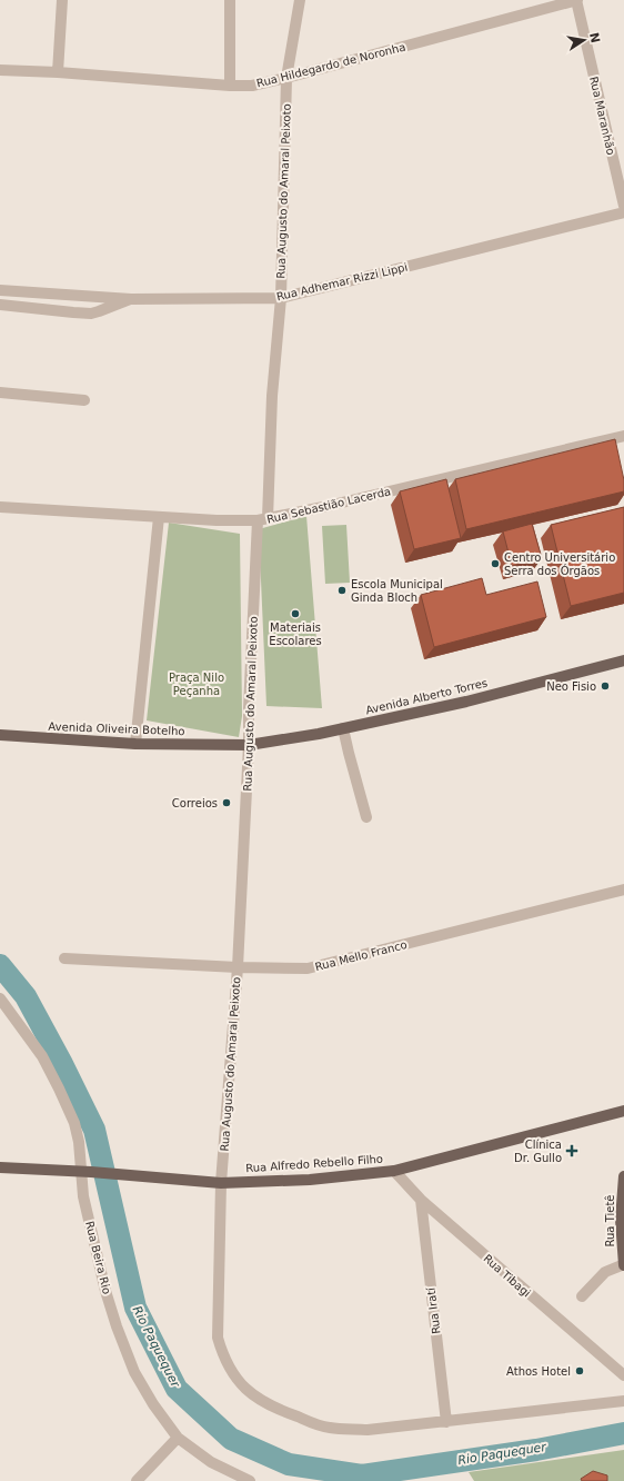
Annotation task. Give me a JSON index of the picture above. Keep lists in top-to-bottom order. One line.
{"streets":{"main road":["Avenida Alberto Torres","Avenida Oliveira Botelho","Rua Alfredo Rebello Filho","Rua Tietê"],"street":["Rua Hildegardo de Noronha","Rua Maranhão","Rua Augusto do Amaral Peixoto","Rua Adhemar Rizzi Lippi","Rua Sebastião Lacerda","Rua Mello Franco","Rua Beira Rio","Rua Tibagi","Rua Iratí"]},"crossings":[["Rua Hildegardo de Noronha","Rua Maranhão"],["Rua Hildegardo de Noronha","Rua Augusto do Amaral Peixoto"],["Rua Augusto do Amaral Peixoto","Rua Adhemar Rizzi Lippi"],["Rua Augusto do Amaral Peixoto","Rua Sebastião Lacerda"],["Rua Augusto do Amaral Peixoto","Avenida Alberto Torres"],["Rua Augusto do Amaral Peixoto","Rua Mello Franco"],["Rua Augusto do Amaral Peixoto","Rua Alfredo Rebello Filho"],["Rua Augusto do Amaral Peixoto","Rua Iratí"],["Avenida Alberto Torres","Avenida Oliveira Botelho"],["Rua Alfredo Rebello Filho","Rua Beira Rio"],["Rua Alfredo Rebello Filho","Rua Tibagi"],["Rua Tibagi","Rua Iratí"]],"water":["Rio Paquequer"],"parks":["Praça Nilo Peçanha"],"places":{"other":["Centro Universitário Serra dos Órgãos","Escola Municipal Ginda Bloch","Materiais Escolares","Neo Fisio","Correios","Athos Hotel"],"health":["Clínica Dr. Gullo"]},"north":"right"}
